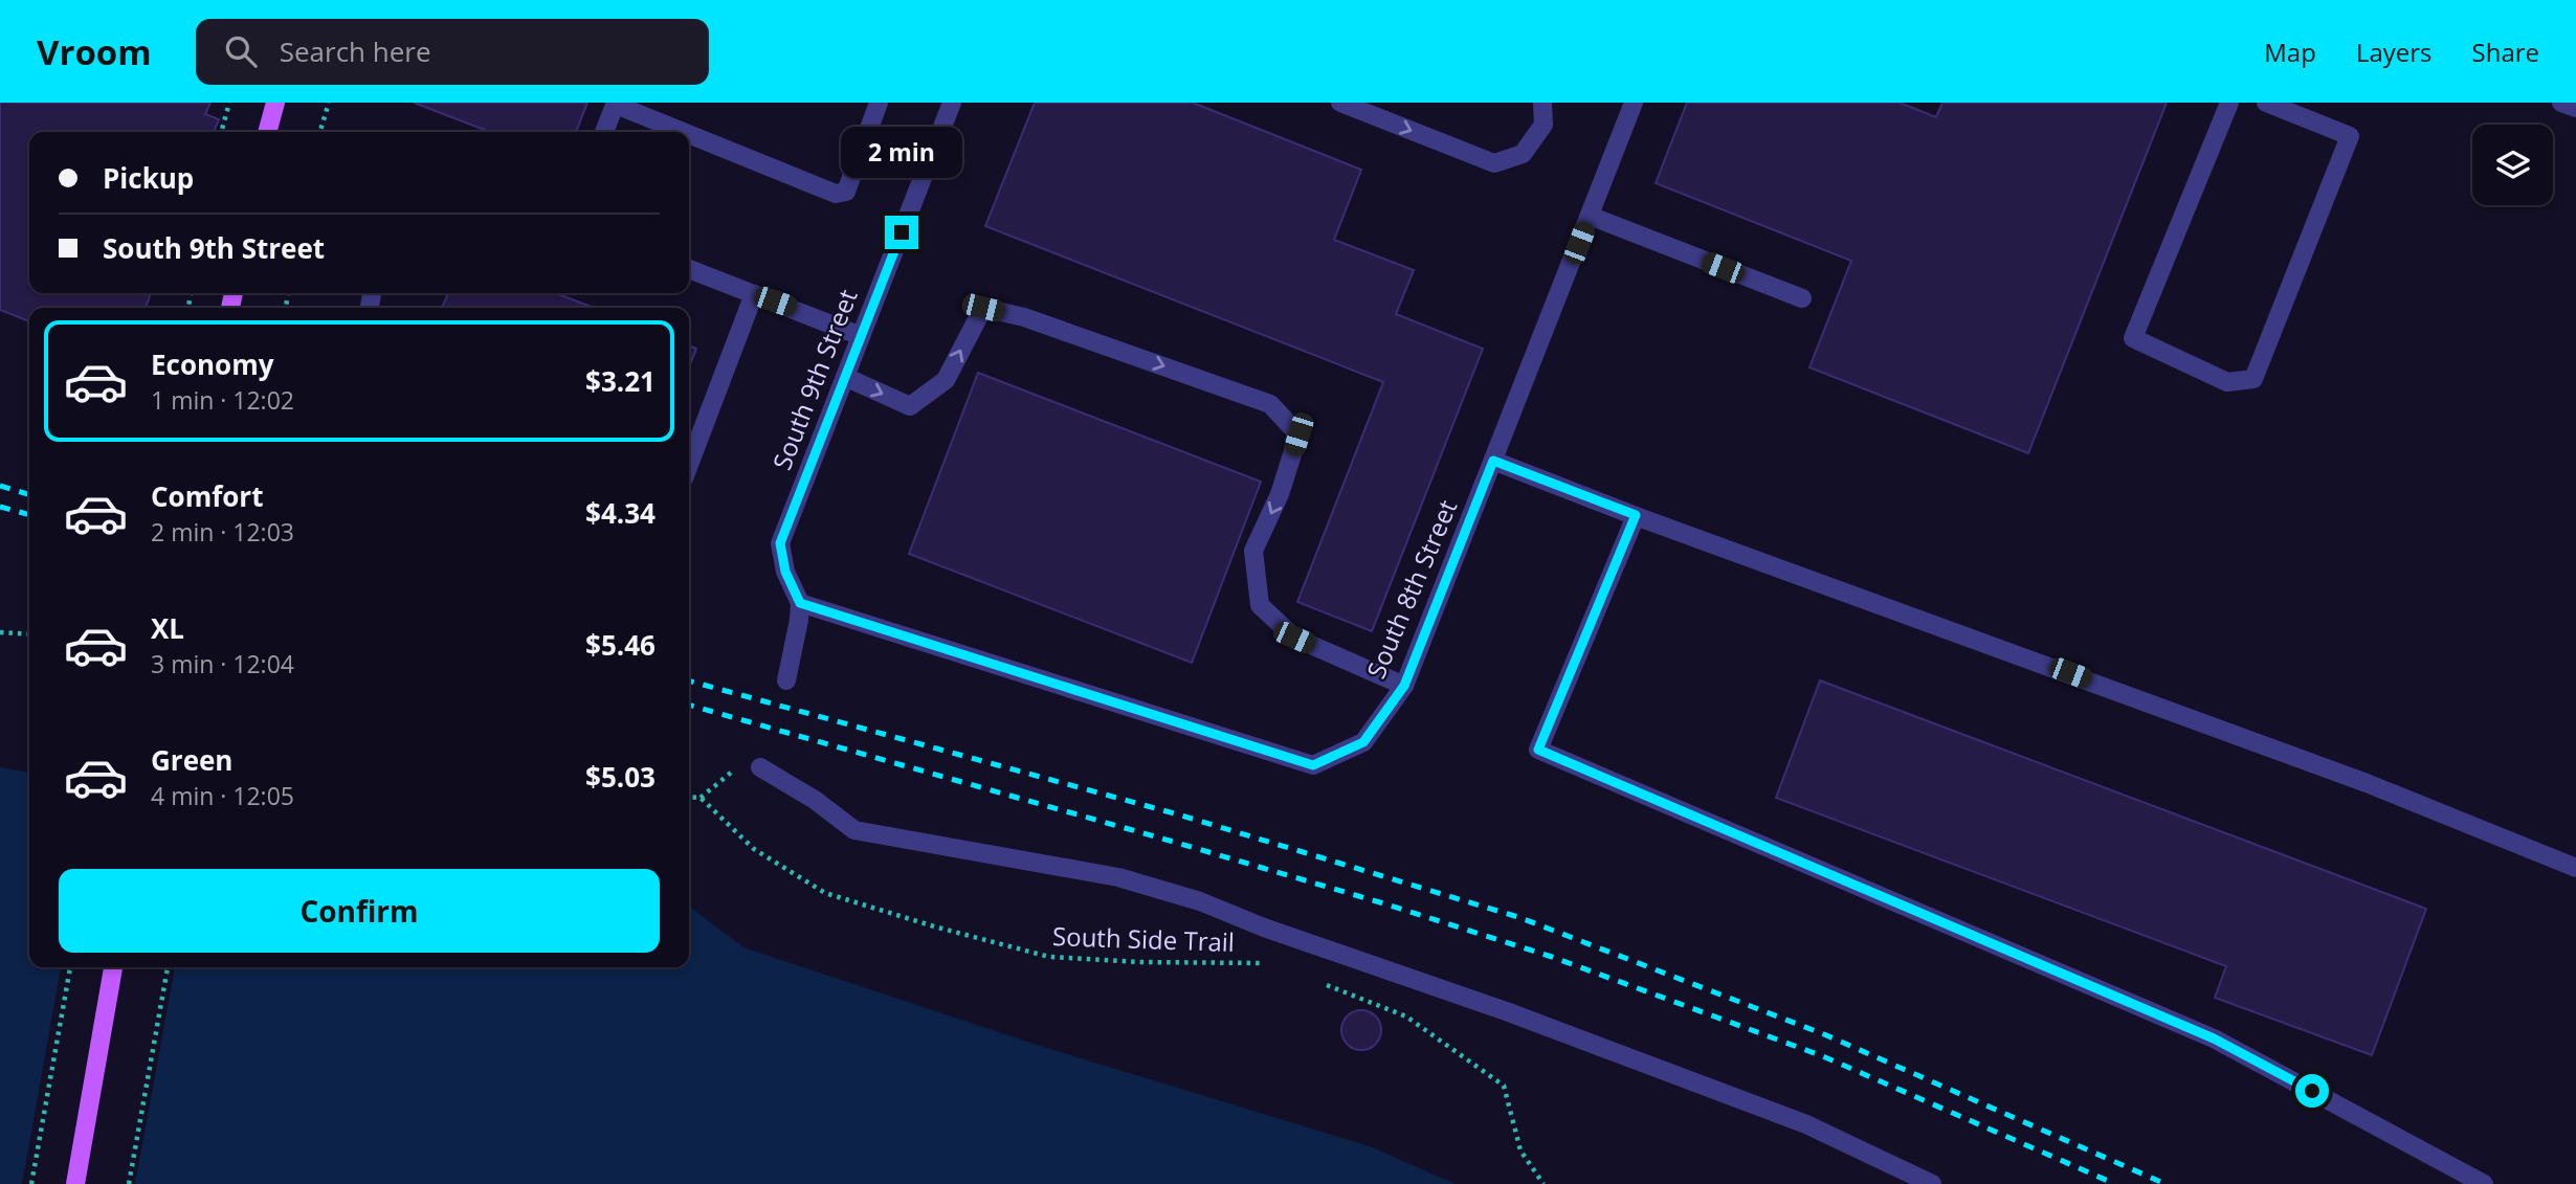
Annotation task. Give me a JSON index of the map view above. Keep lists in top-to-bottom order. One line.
{"streets":{"street":["South 9th Street","South 8th Street"],"path":["South Side Trail"]},"crossings":[["South 9th Street","South 8th Street"]],"page":{"header":"Vroom","search":"Search here","nav":["Map","Layers","Share"],"bubble":"2 min","banner":["Pickup","South 9th Street"],"list":[{"name":"Economy","note":"1 min · 12:02","value":"$3.21"},{"name":"Comfort","note":"2 min · 12:03","value":"$4.34"},{"name":"XL","note":"3 min · 12:04","value":"$5.46"},{"name":"Green","note":"4 min · 12:05","value":"$5.03"}],"buttons":"Confirm"}}
